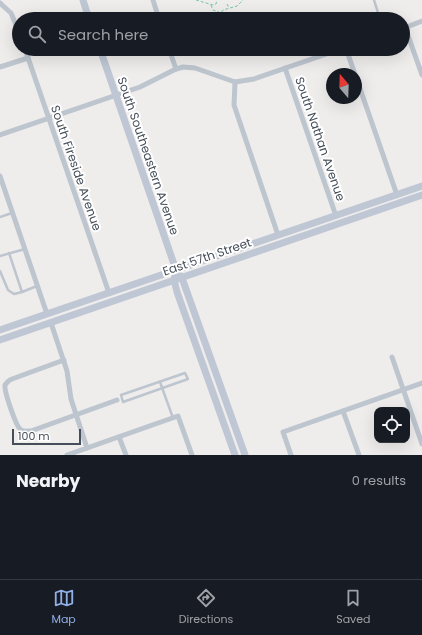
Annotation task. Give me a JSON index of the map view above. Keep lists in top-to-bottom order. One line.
{"streets":{"main road":["South Southeastern Avenue","East 57th Street"],"street":["South Nathan Avenue","South Fireside Avenue"]},"crossings":[["South Nathan Avenue","East 57th Street"],["South Southeastern Avenue","East 57th Street"],["South Fireside Avenue","East 57th Street"]],"scale_bar":"100 m","north":"top","page":{"search":"Search here","scale":"100 m","heading":["Nearby","0 results"],"nav":["Map","Directions","Saved"]}}
